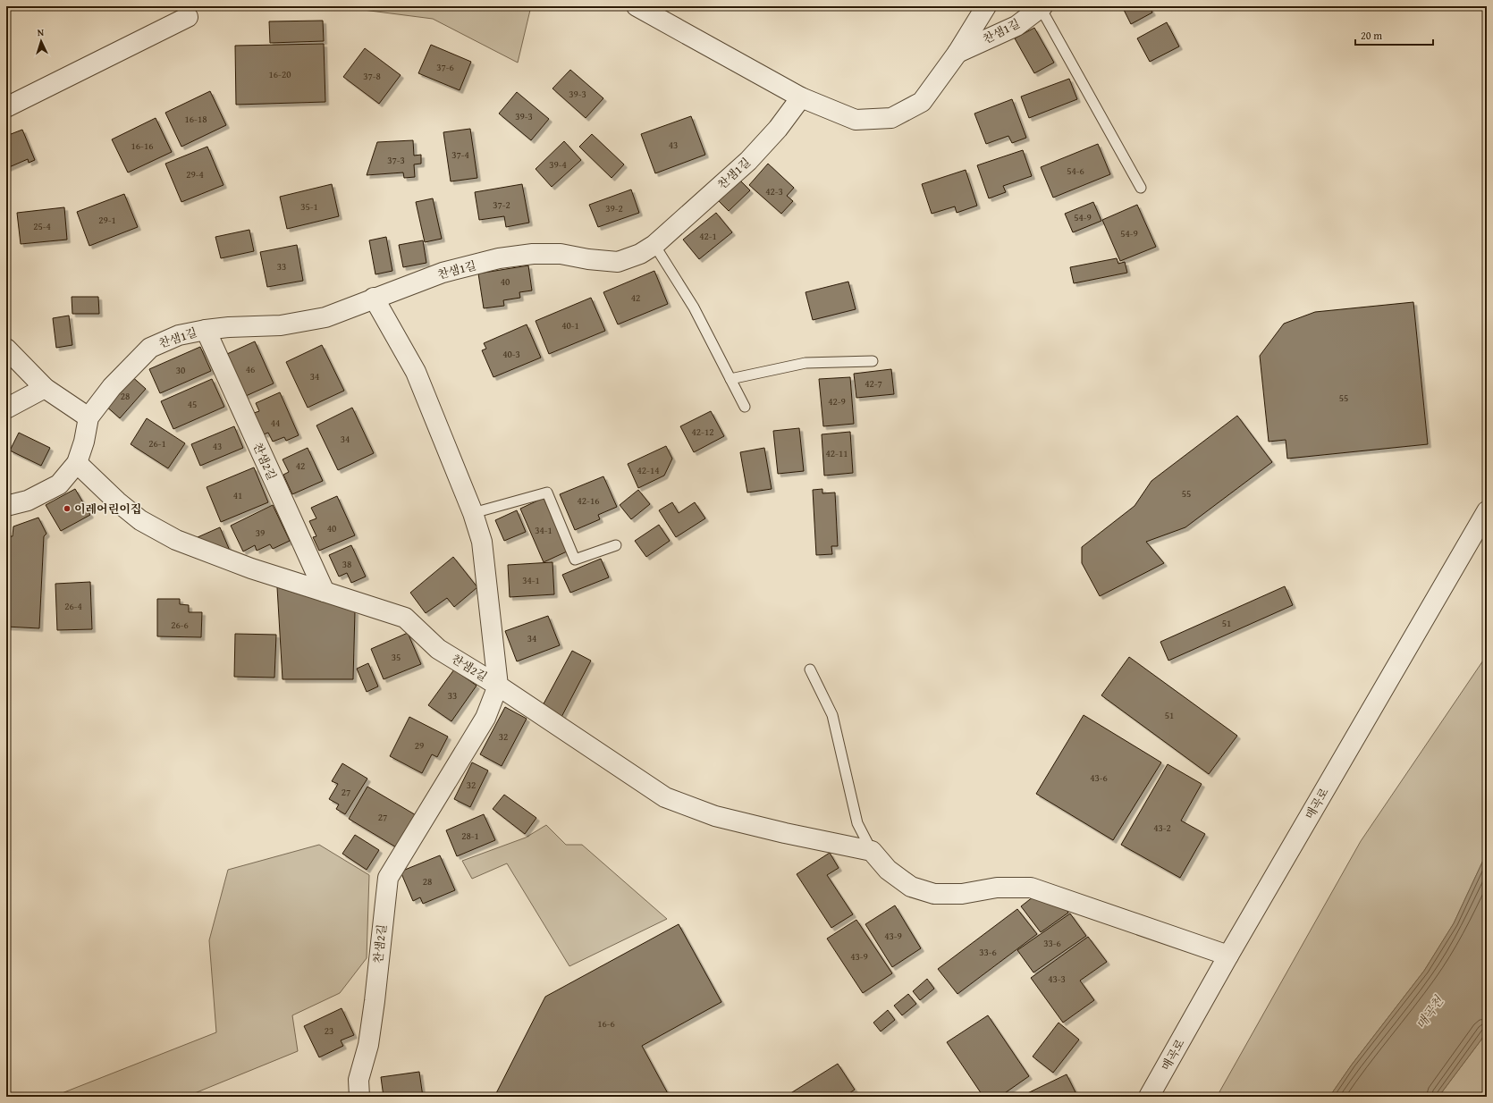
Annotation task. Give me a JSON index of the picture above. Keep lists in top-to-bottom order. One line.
{"streets":{"street":["찬샘1길","찬샘2길","매곡로"]},"crossings":[["찬샘1길","찬샘2길"]],"water":["매곡천"],"places":["이레어린이집"],"house_numbers":["37-6","16-20","37-8","39-3","39-3","16-18","43","16-16","37-4","37-3","39-4","54-6","29-4","42-3","37-2","35-1","39-2","54-9","29-1","25-4","54-9","42-1","33","40","42","40-1","40-3","46","30","34","42-7","28","55","42-9","45","44","42-12","34","26-1","43","42-11","42","42-14","55","41","42-16","40","34-1","39","38","34-1","26-4","51","26-6","34","35","33","51","32","29","43-6","32","27","27","43-2","28-1","28","43-9","33-6","33-6","43-9","43-3","16-6","23"],"scale_bar":"20 m","north":"top"}
